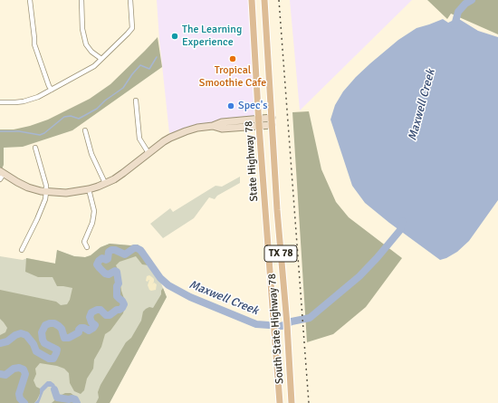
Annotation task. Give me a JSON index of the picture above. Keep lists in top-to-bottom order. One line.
{"streets":{"main road":["State Highway 78","TX 78","South State Highway 78"]},"crossings":[["State Highway 78","South State Highway 78"]],"water":["Maxwell Creek"],"places":["The Learning Experience","Tropical Smoothie Cafe","Spec's"]}
